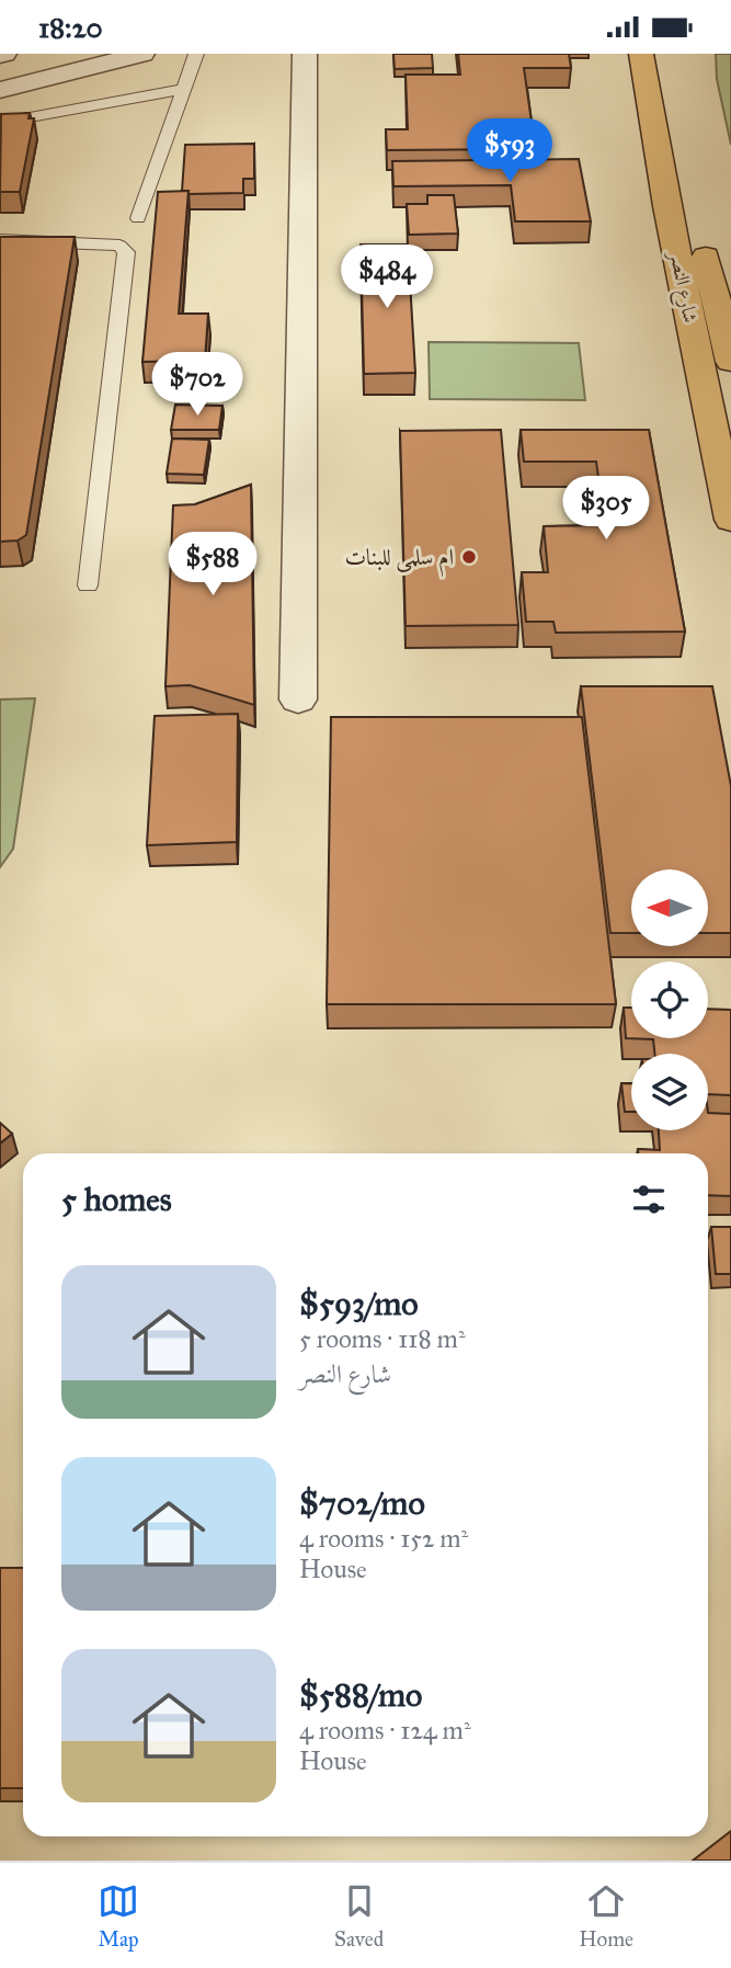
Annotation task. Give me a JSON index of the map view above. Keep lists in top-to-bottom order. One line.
{"streets":{"highway":["شارع النصر"]},"places":["ام سلمى للبنات"],"north":"left","page":{"status":"18:20","price":["$593","$484","$702","$305","$588"],"heading":"5 homes","list":[{"name":"$593/mo","note":"5 rooms · 118 m² · شارع النصر"},{"name":"$702/mo","note":"4 rooms · 152 m² · House"},{"name":"$588/mo","note":"4 rooms · 124 m² · House"}],"tabs":["Map","Saved","Home"]}}
